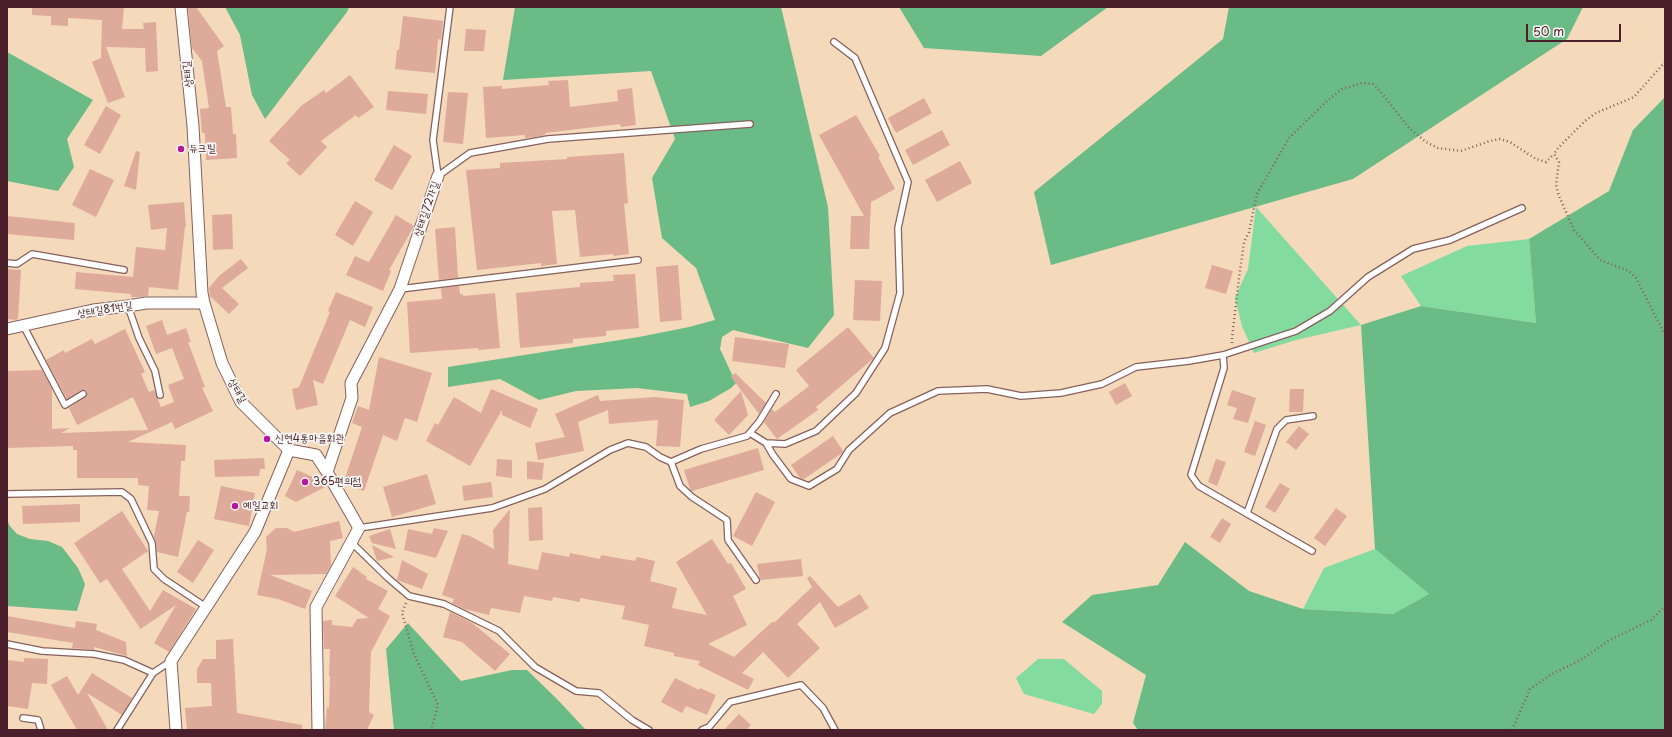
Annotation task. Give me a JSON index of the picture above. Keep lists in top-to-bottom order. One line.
{"streets":{"street":["상태길","상태길72가길","상태길81번길"]},"crossings":[["상태길","상태길81번길"]],"places":["듀크빌","신현4통마을회관","365편의점","예일교회"],"scale_bar":"50 m"}
